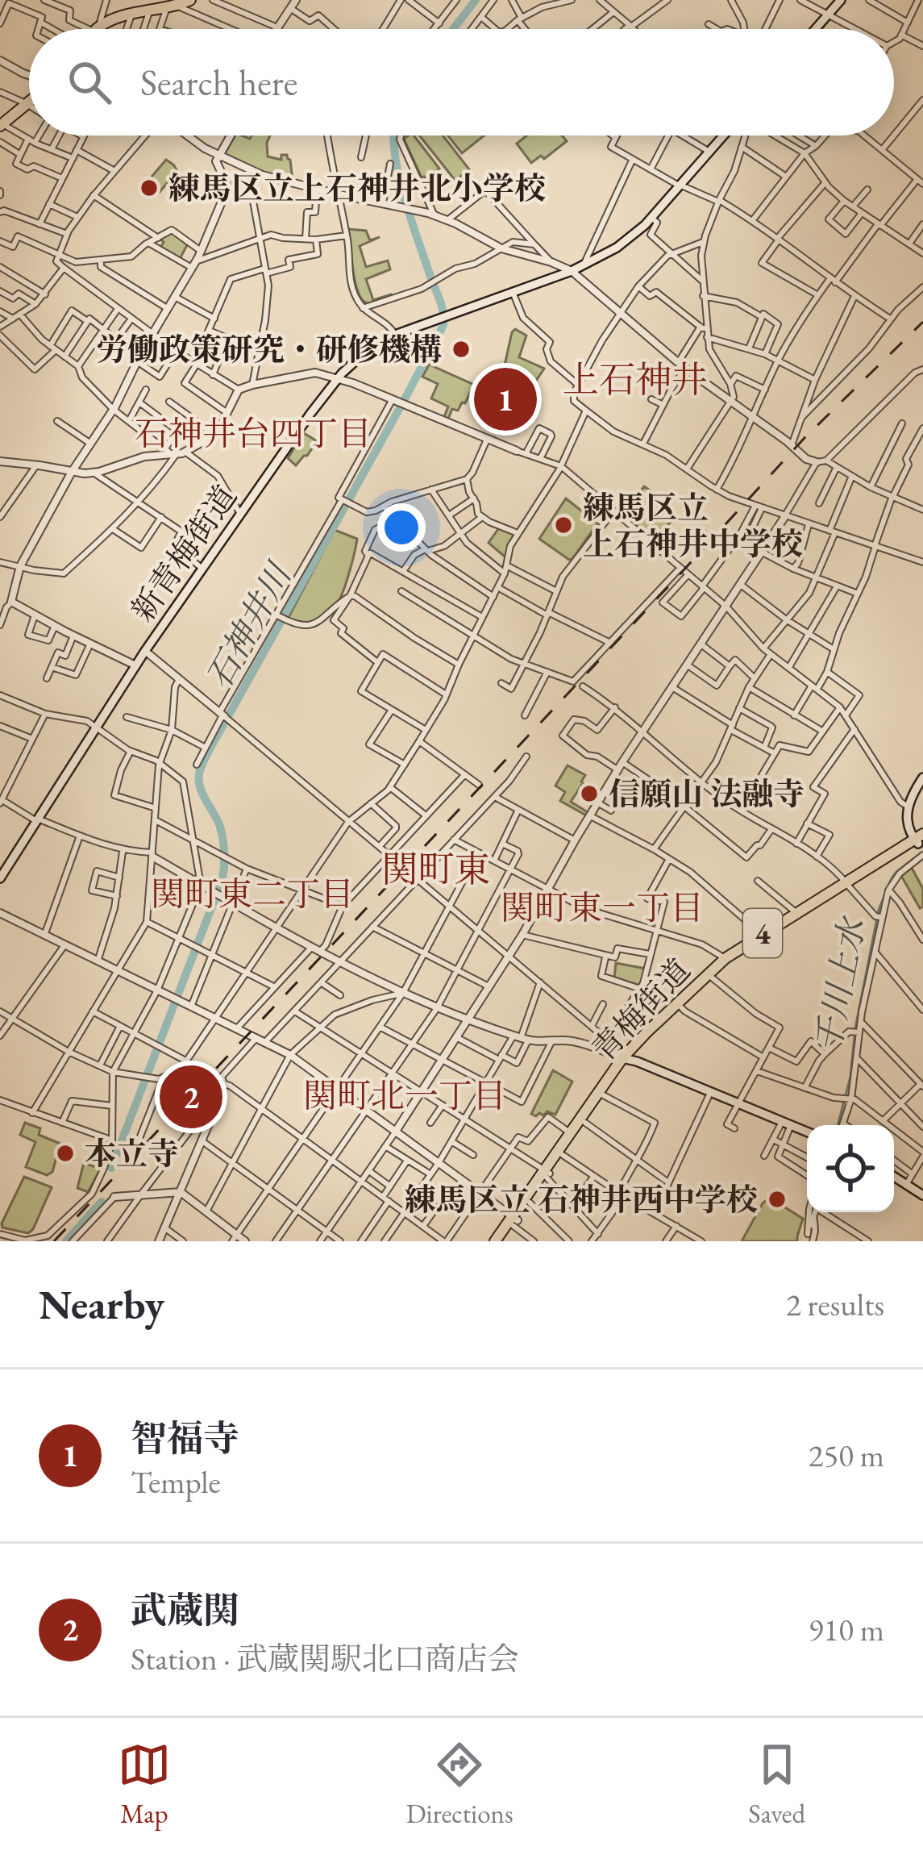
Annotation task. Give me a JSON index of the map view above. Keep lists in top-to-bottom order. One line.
{"streets":{"main road":["新青梅街道","4","青梅街道"]},"districts":["上石神井","石神井台四丁目","関町東","関町東二丁目","関町東一丁目","関町北一丁目"],"water":["石神井川","千川上水"],"places":["練馬区立上石神井北小学校","労働政策研究・研修機構","練馬区立 上石神井中学校","信願山 法融寺","本立寺","練馬区立 石神井西中学校"],"page":{"search":"Search here","pins":["1","2"],"heading":["Nearby","2 results"],"list":[{"mark":"1","name":"智福寺","note":"Temple","value":"250 m"},{"mark":"2","name":"武蔵関","note":"Station · 武蔵関駅北口商店会","value":"910 m"}],"nav":["Map","Directions","Saved"]}}
